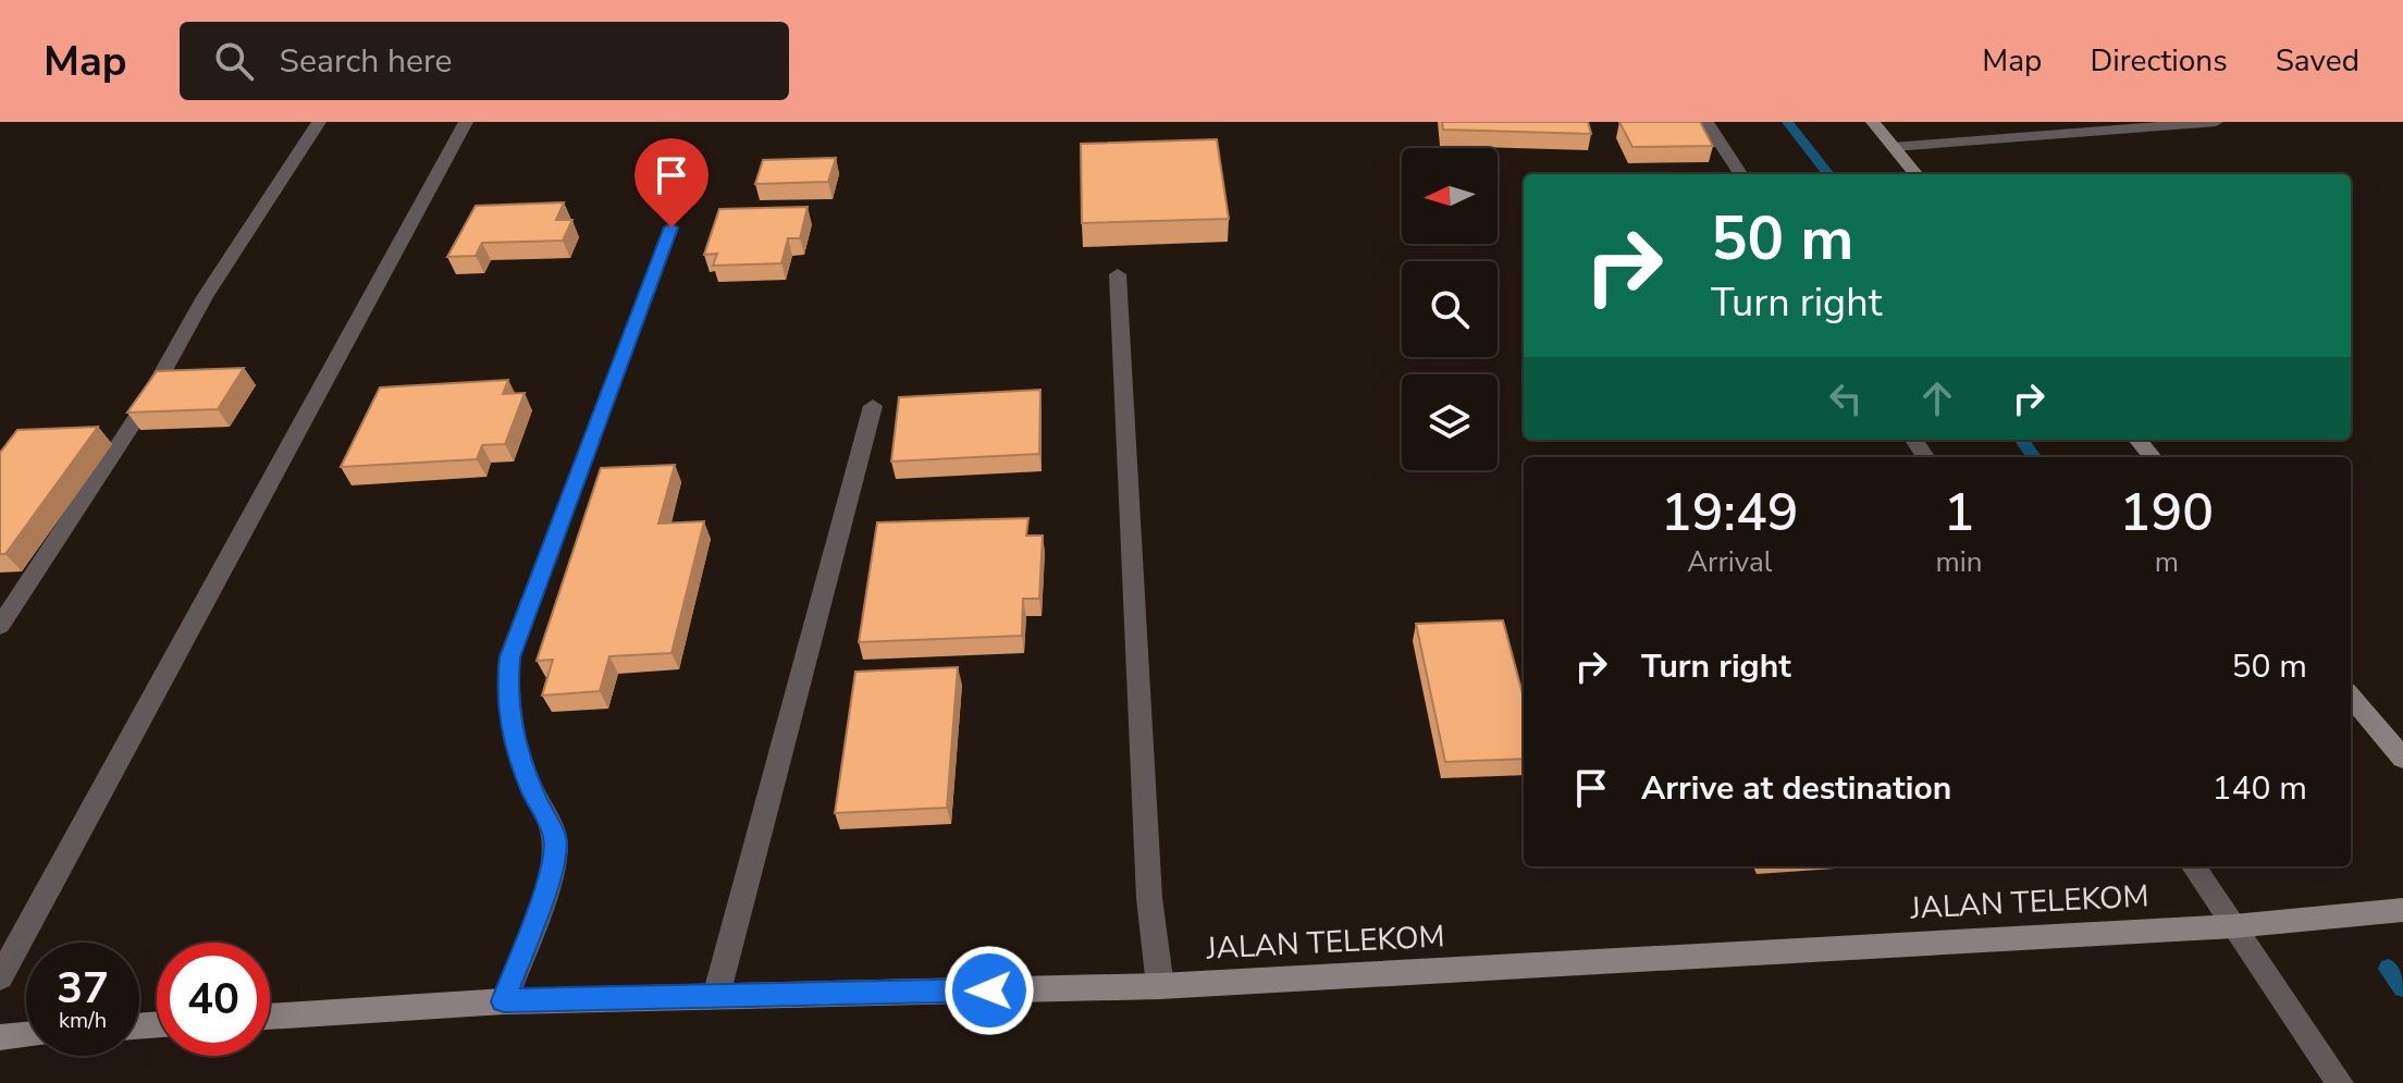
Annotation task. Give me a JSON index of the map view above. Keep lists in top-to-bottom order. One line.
{"streets":{"street":["JALAN TELEKOM"]},"north":"left","page":{"header":"Map","search":"Search here","nav":["Map","Directions","Saved"],"turn":["50 m","Turn right"],"eta":["19:49","Arrival","1","min","190","m"],"list":[{"name":"Turn right","value":"50 m"},{"name":"Arrive at destination","value":"140 m"}],"speed":"37 km/h","limit":"40"}}
